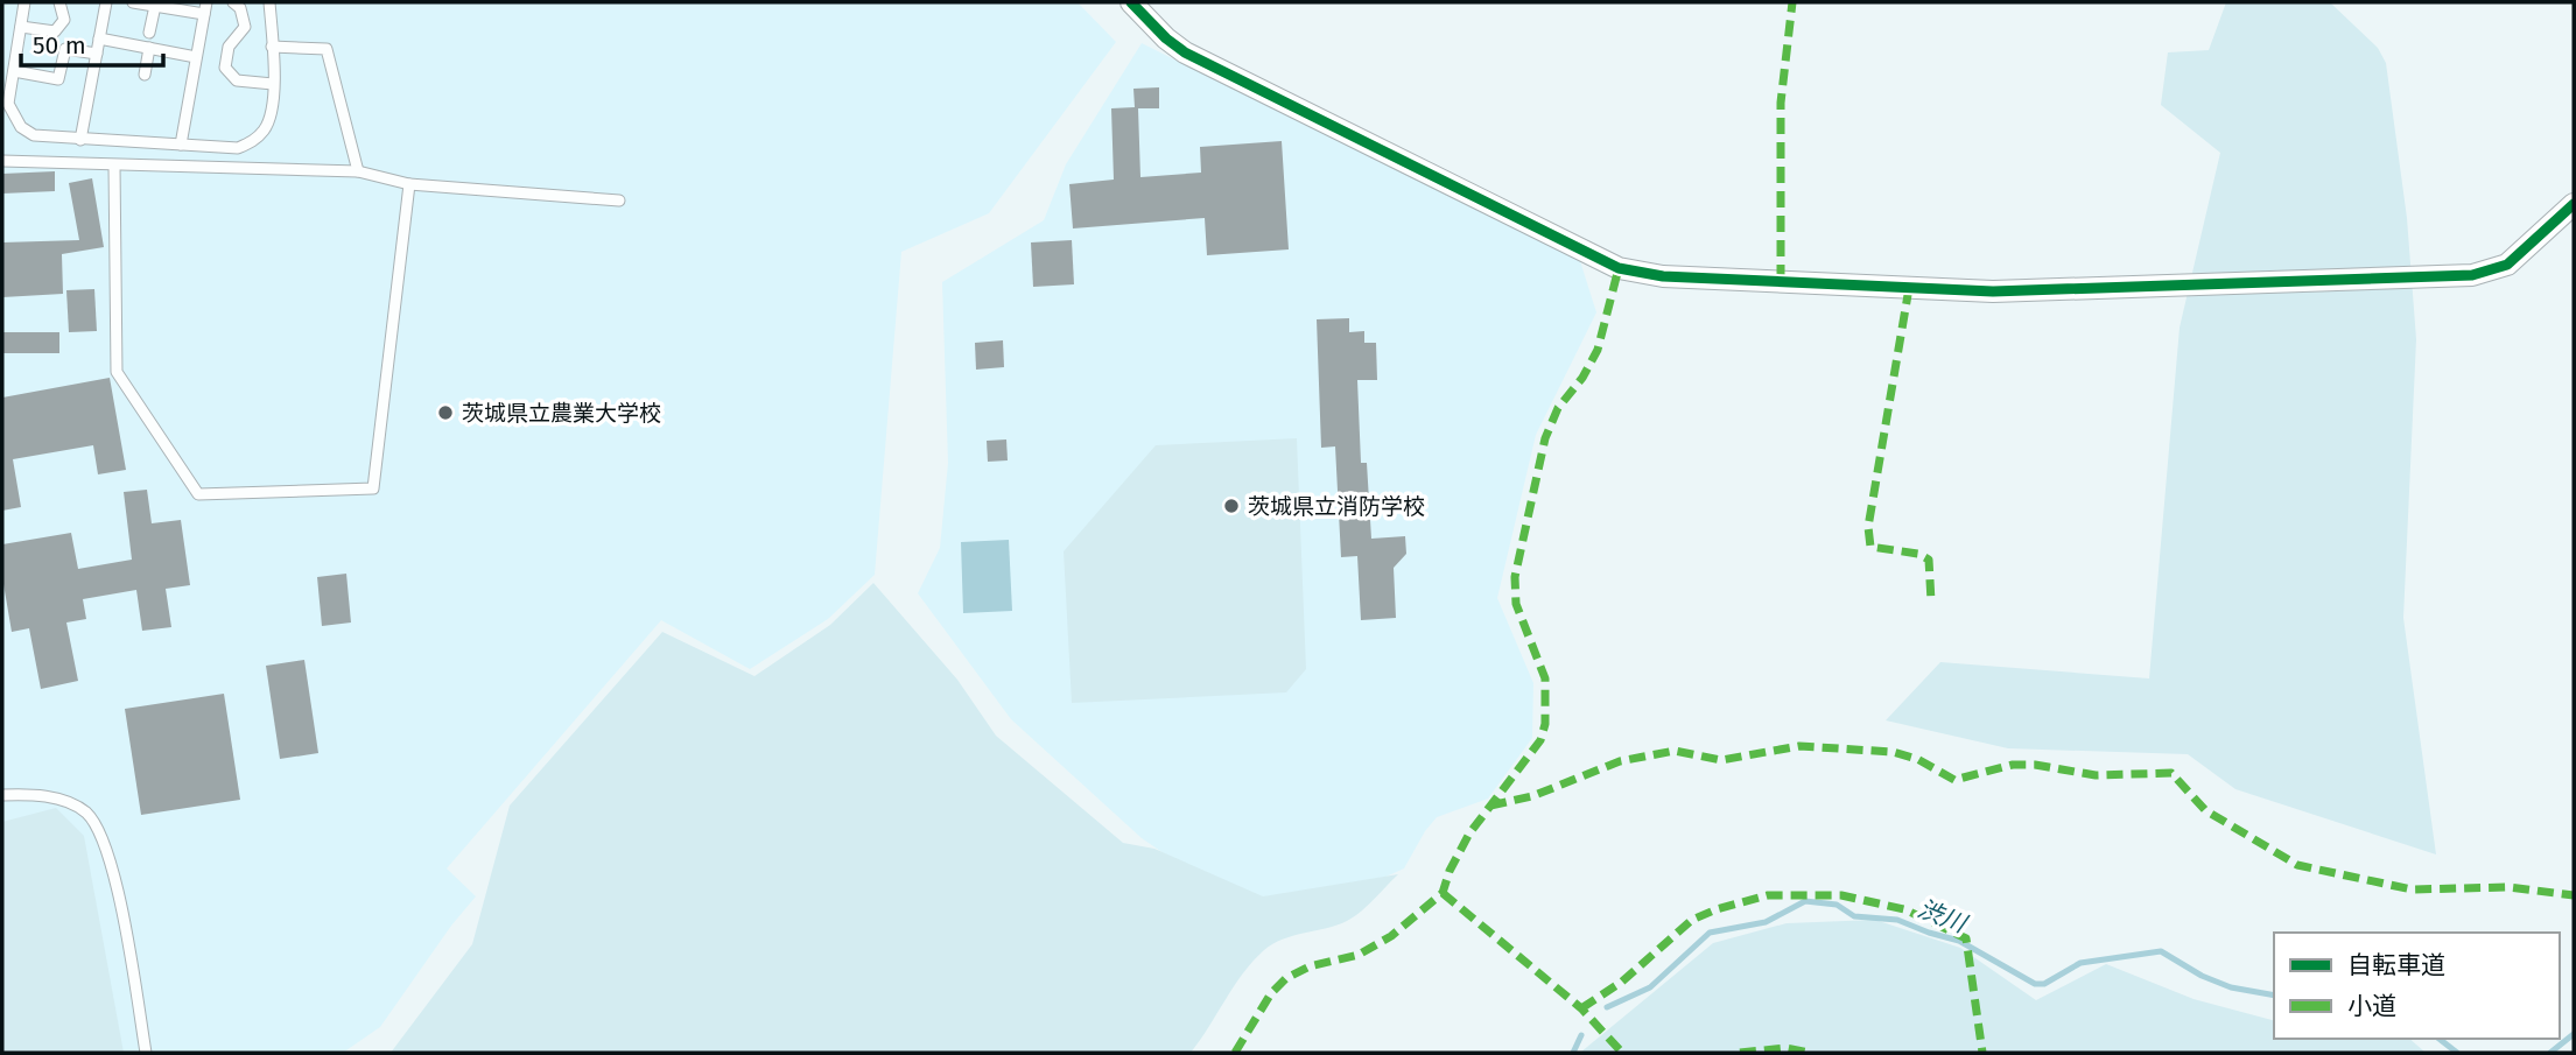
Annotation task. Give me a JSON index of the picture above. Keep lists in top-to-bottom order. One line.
{"water":["渋川"],"places":["茨城県立農業大学校","茨城県立消防学校"],"legend":["自転車道","小道"],"scale_bar":"50 m"}
